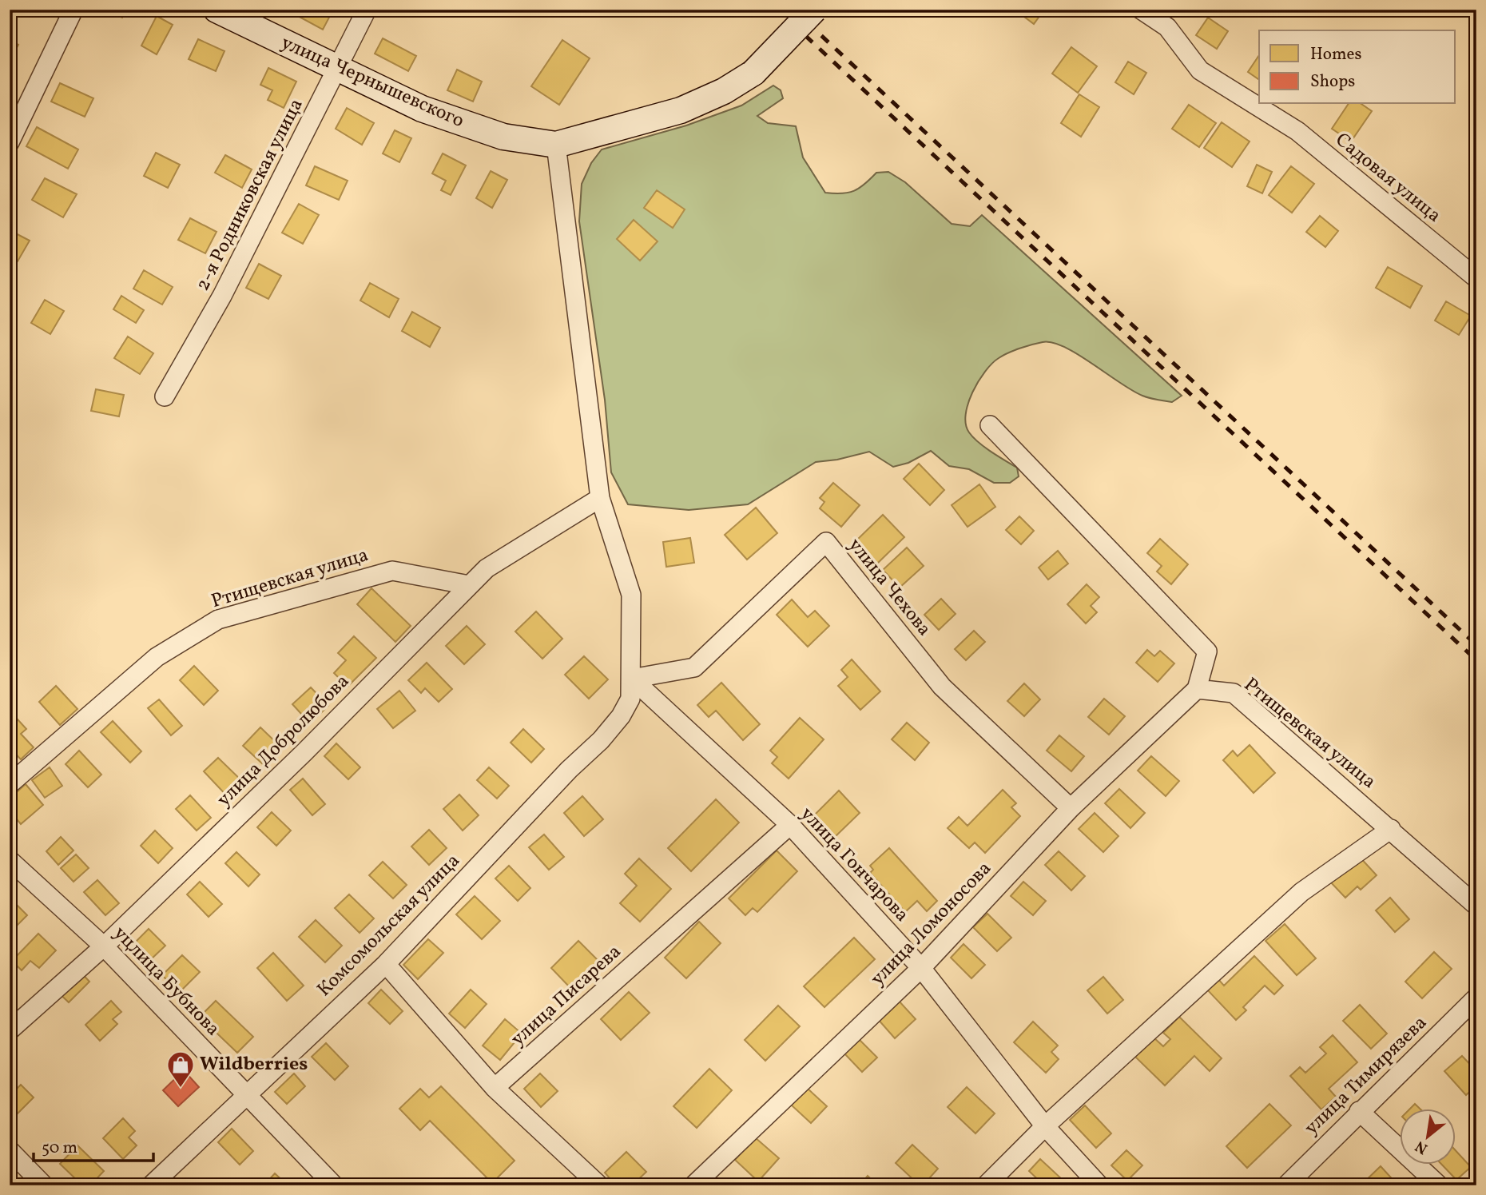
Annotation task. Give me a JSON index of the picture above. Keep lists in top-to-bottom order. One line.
{"streets":{"street":["улица Чернышевского","Садовая улица","2-я Родниковская улица","Ртищевская улица","улица Чехова","улица Добролюбова","улица Гончарова","улица Ломоносова","Комсомольская улица","уцлица Бубнова","улица Писарева","улица Тимирязева"]},"crossings":[["улица Чернышевского","2-я Родниковская улица"],["улица Чернышевского","Комсомольская улица"],["Ртищевская улица","улица Добролюбова"],["Ртищевская улица","улица Ломоносова"],["улица Чехова","улица Гончарова"],["улица Чехова","улица Ломоносова"],["улица Чехова","Комсомольская улица"],["улица Добролюбова","Комсомольская улица"],["улица Добролюбова","уцлица Бубнова"],["улица Гончарова","улица Ломоносова"],["улица Гончарова","Комсомольская улица"],["улица Гончарова","улица Писарева"],["Комсомольская улица","уцлица Бубнова"]],"places":{"shop":["Wildberries"]},"legend":["Homes","Shops"],"scale_bar":"50 m","north":"bottom left"}
